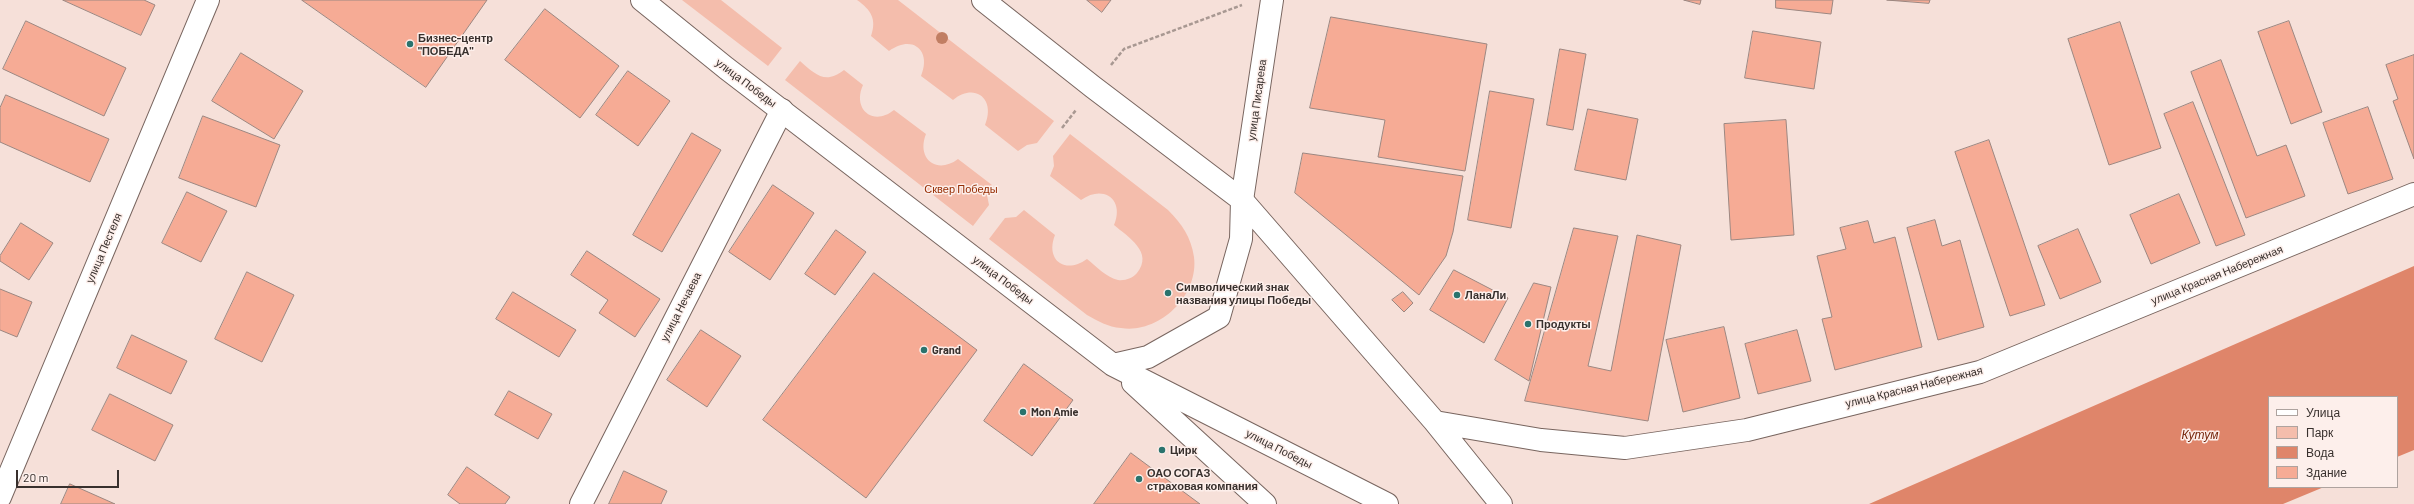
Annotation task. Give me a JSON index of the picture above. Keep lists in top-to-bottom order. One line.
{"streets":{"main road":["улица Победы","улица Писарева","улица Пестеля","улица Красная Набережная","улица Нечаева"]},"crossings":[["улица Победы","улица Писарева"],["улица Победы","улица Нечаева"]],"water":["Кутум"],"parks":["Сквер Победы"],"places":["Бизнес-центр \"ПОБЕДА\"","Символический знак названия улицы Победы","ЛанаЛи","Продукты","Grand","Mon Amie","Цирк","ОАО СОГАЗ страховая компания"],"legend":["Улица","Парк","Вода","Здание"],"scale_bar":"20 m"}
